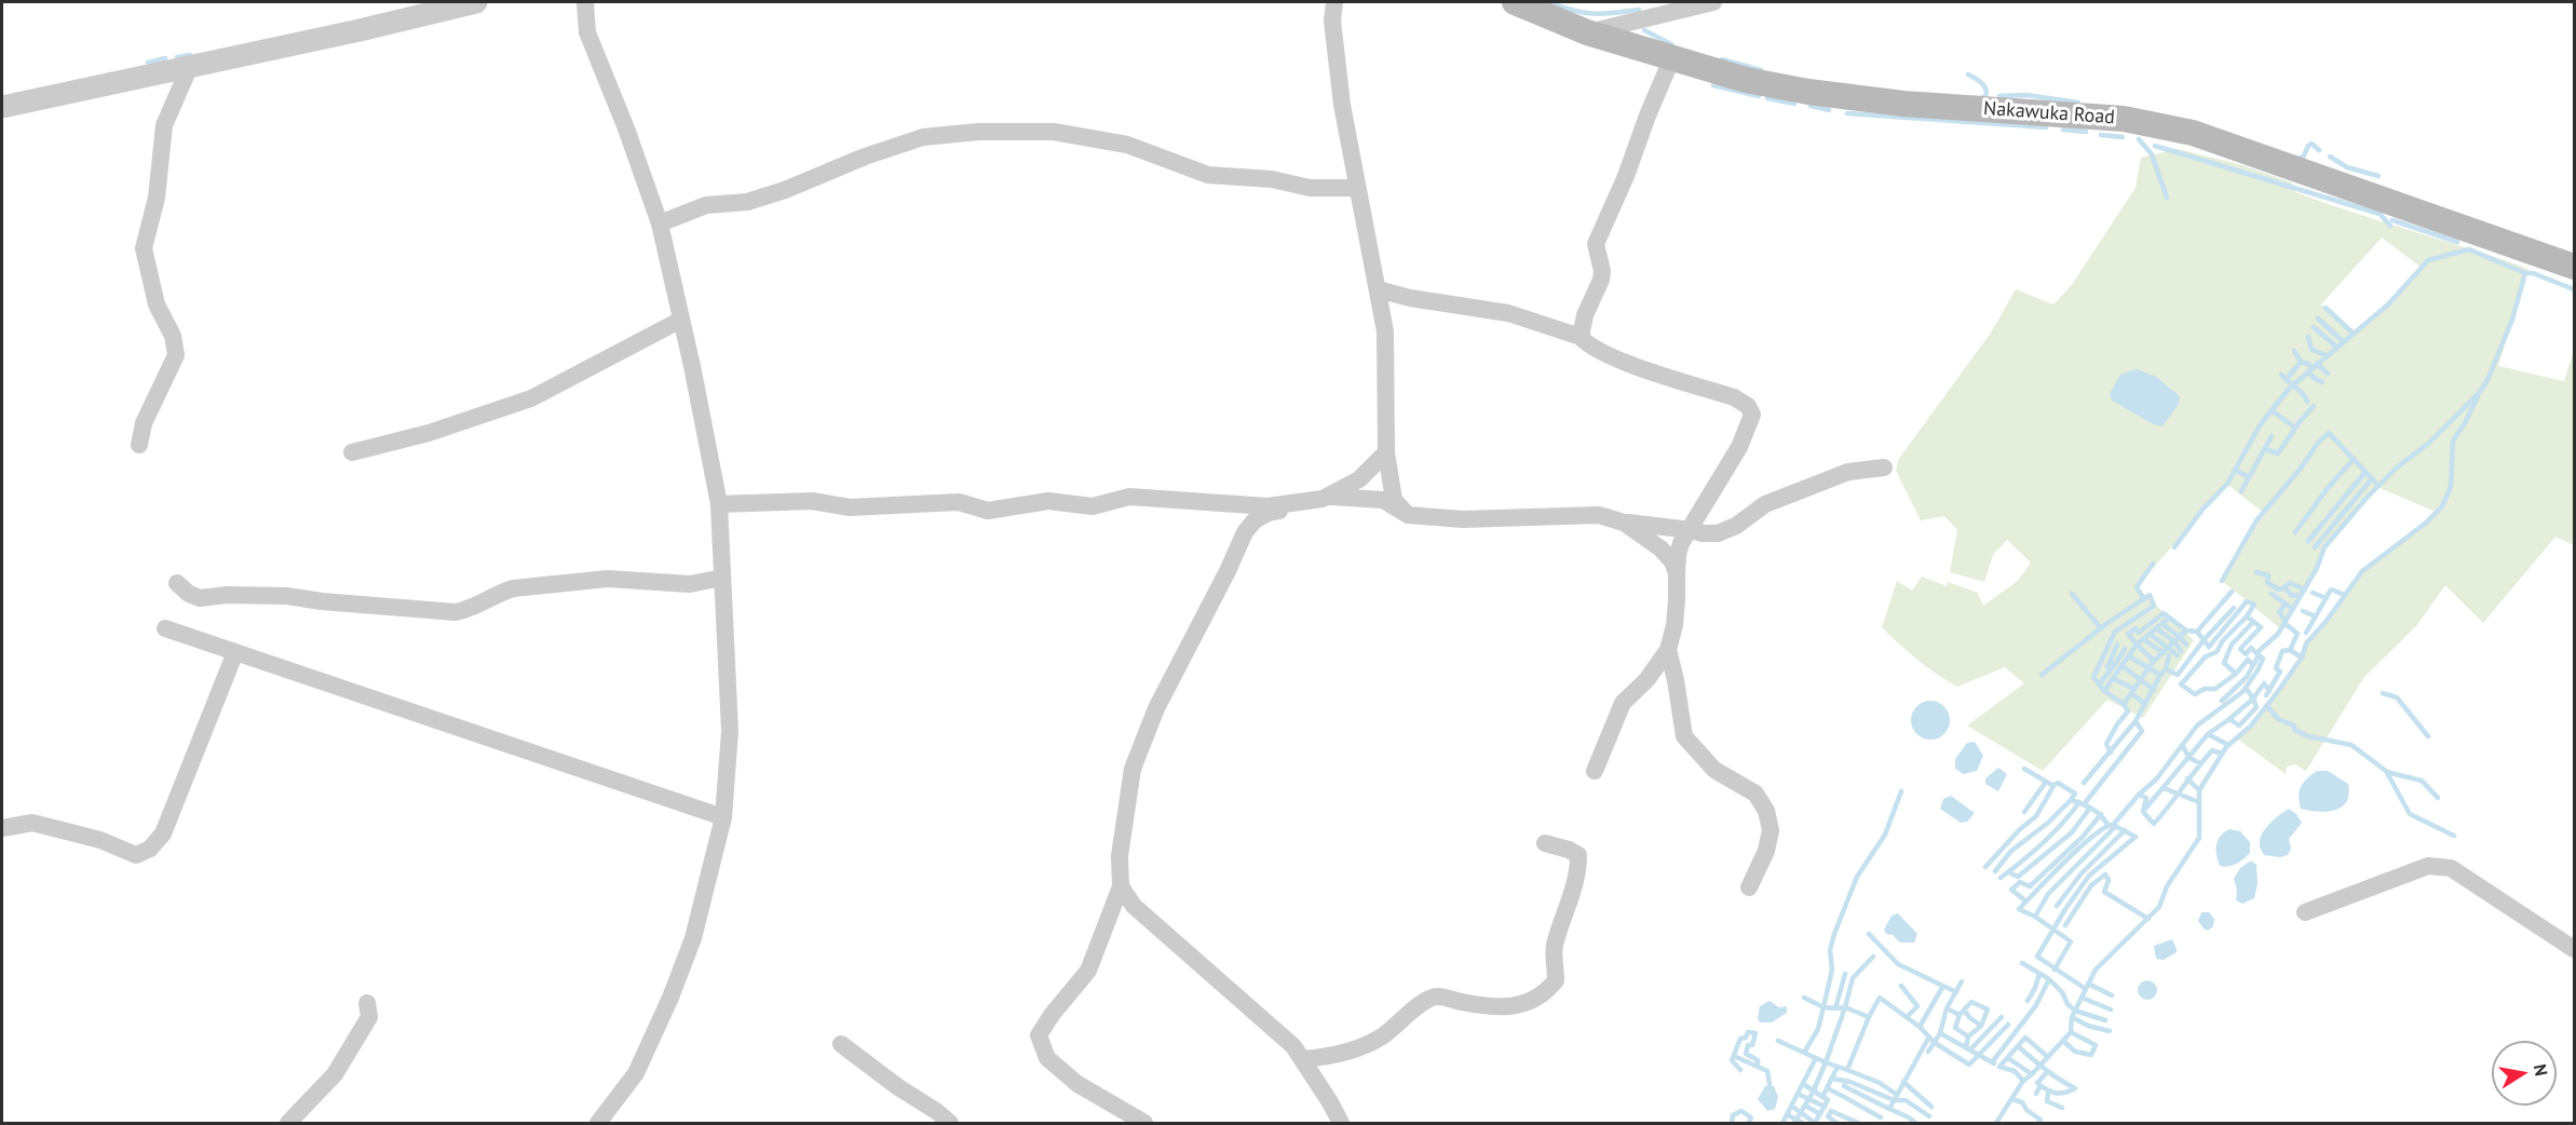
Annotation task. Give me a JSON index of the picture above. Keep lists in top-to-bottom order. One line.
{"streets":{"main road":["Nakawuka Road"]},"north":"right"}
